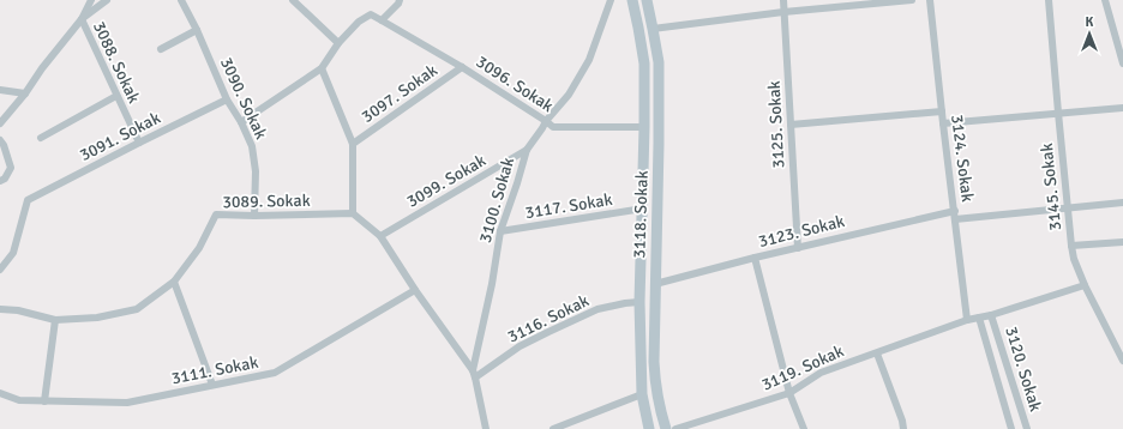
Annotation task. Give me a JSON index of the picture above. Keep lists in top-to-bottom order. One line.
{"streets":{"main road":["3118. Sokak"],"street":["3088. Sokak","3096. Sokak","3097. Sokak","3090. Sokak","3125. Sokak","3091. Sokak","3124. Sokak","3099. Sokak","3145. Sokak","3100. Sokak","3089. Sokak","3117. Sokak","3123. Sokak","3116. Sokak","3119. Sokak","3120. Sokak","3111. Sokak"]},"crossings":[["3088. Sokak","3091. Sokak"],["3096. Sokak","3097. Sokak"],["3096. Sokak","3100. Sokak"],["3096. Sokak","3118. Sokak"],["3090. Sokak","3091. Sokak"],["3090. Sokak","3089. Sokak"],["3125. Sokak","3123. Sokak"],["3124. Sokak","3123. Sokak"],["3124. Sokak","3119. Sokak"],["3124. Sokak","3120. Sokak"],["3099. Sokak","3100. Sokak"],["3100. Sokak","3117. Sokak"],["3100. Sokak","3116. Sokak"],["3117. Sokak","3118. Sokak"],["3118. Sokak","3123. Sokak"],["3118. Sokak","3116. Sokak"],["3119. Sokak","3120. Sokak"]],"north":"top"}
